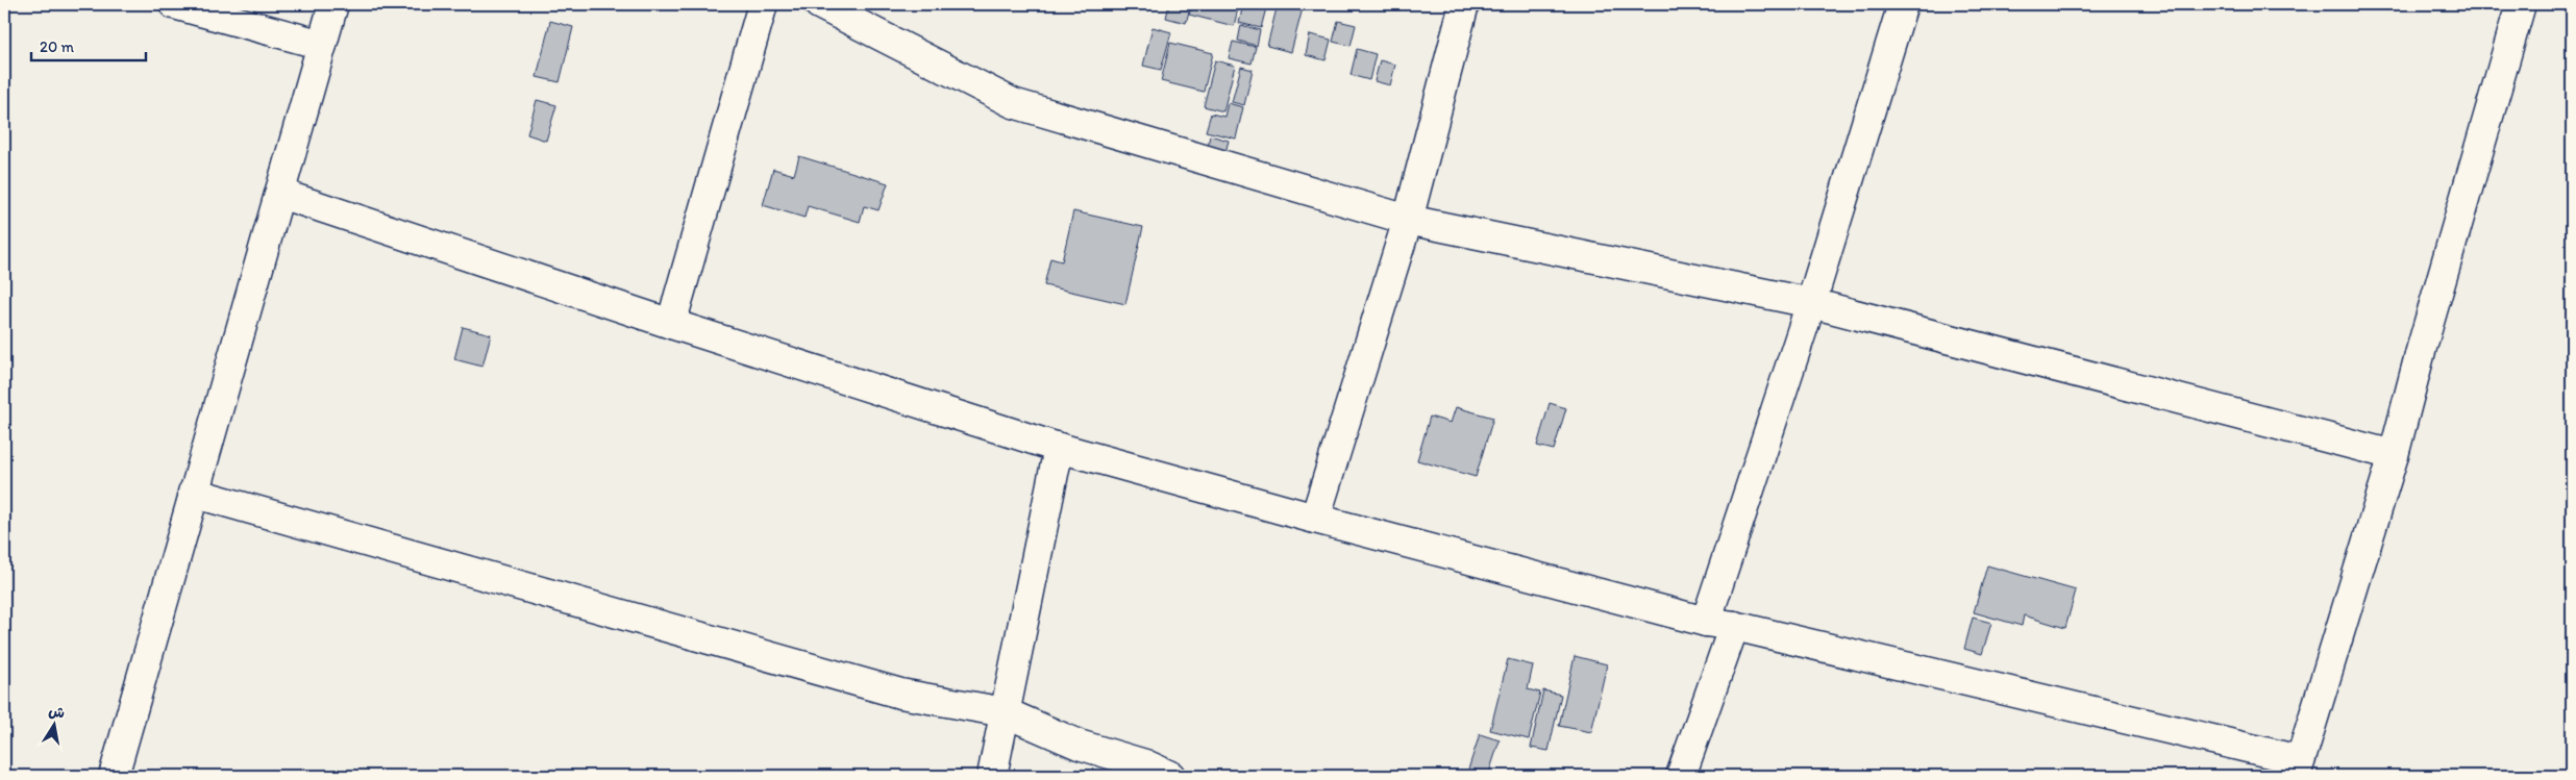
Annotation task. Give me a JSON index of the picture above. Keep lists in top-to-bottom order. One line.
{"scale_bar":"20 m","north":"top"}
